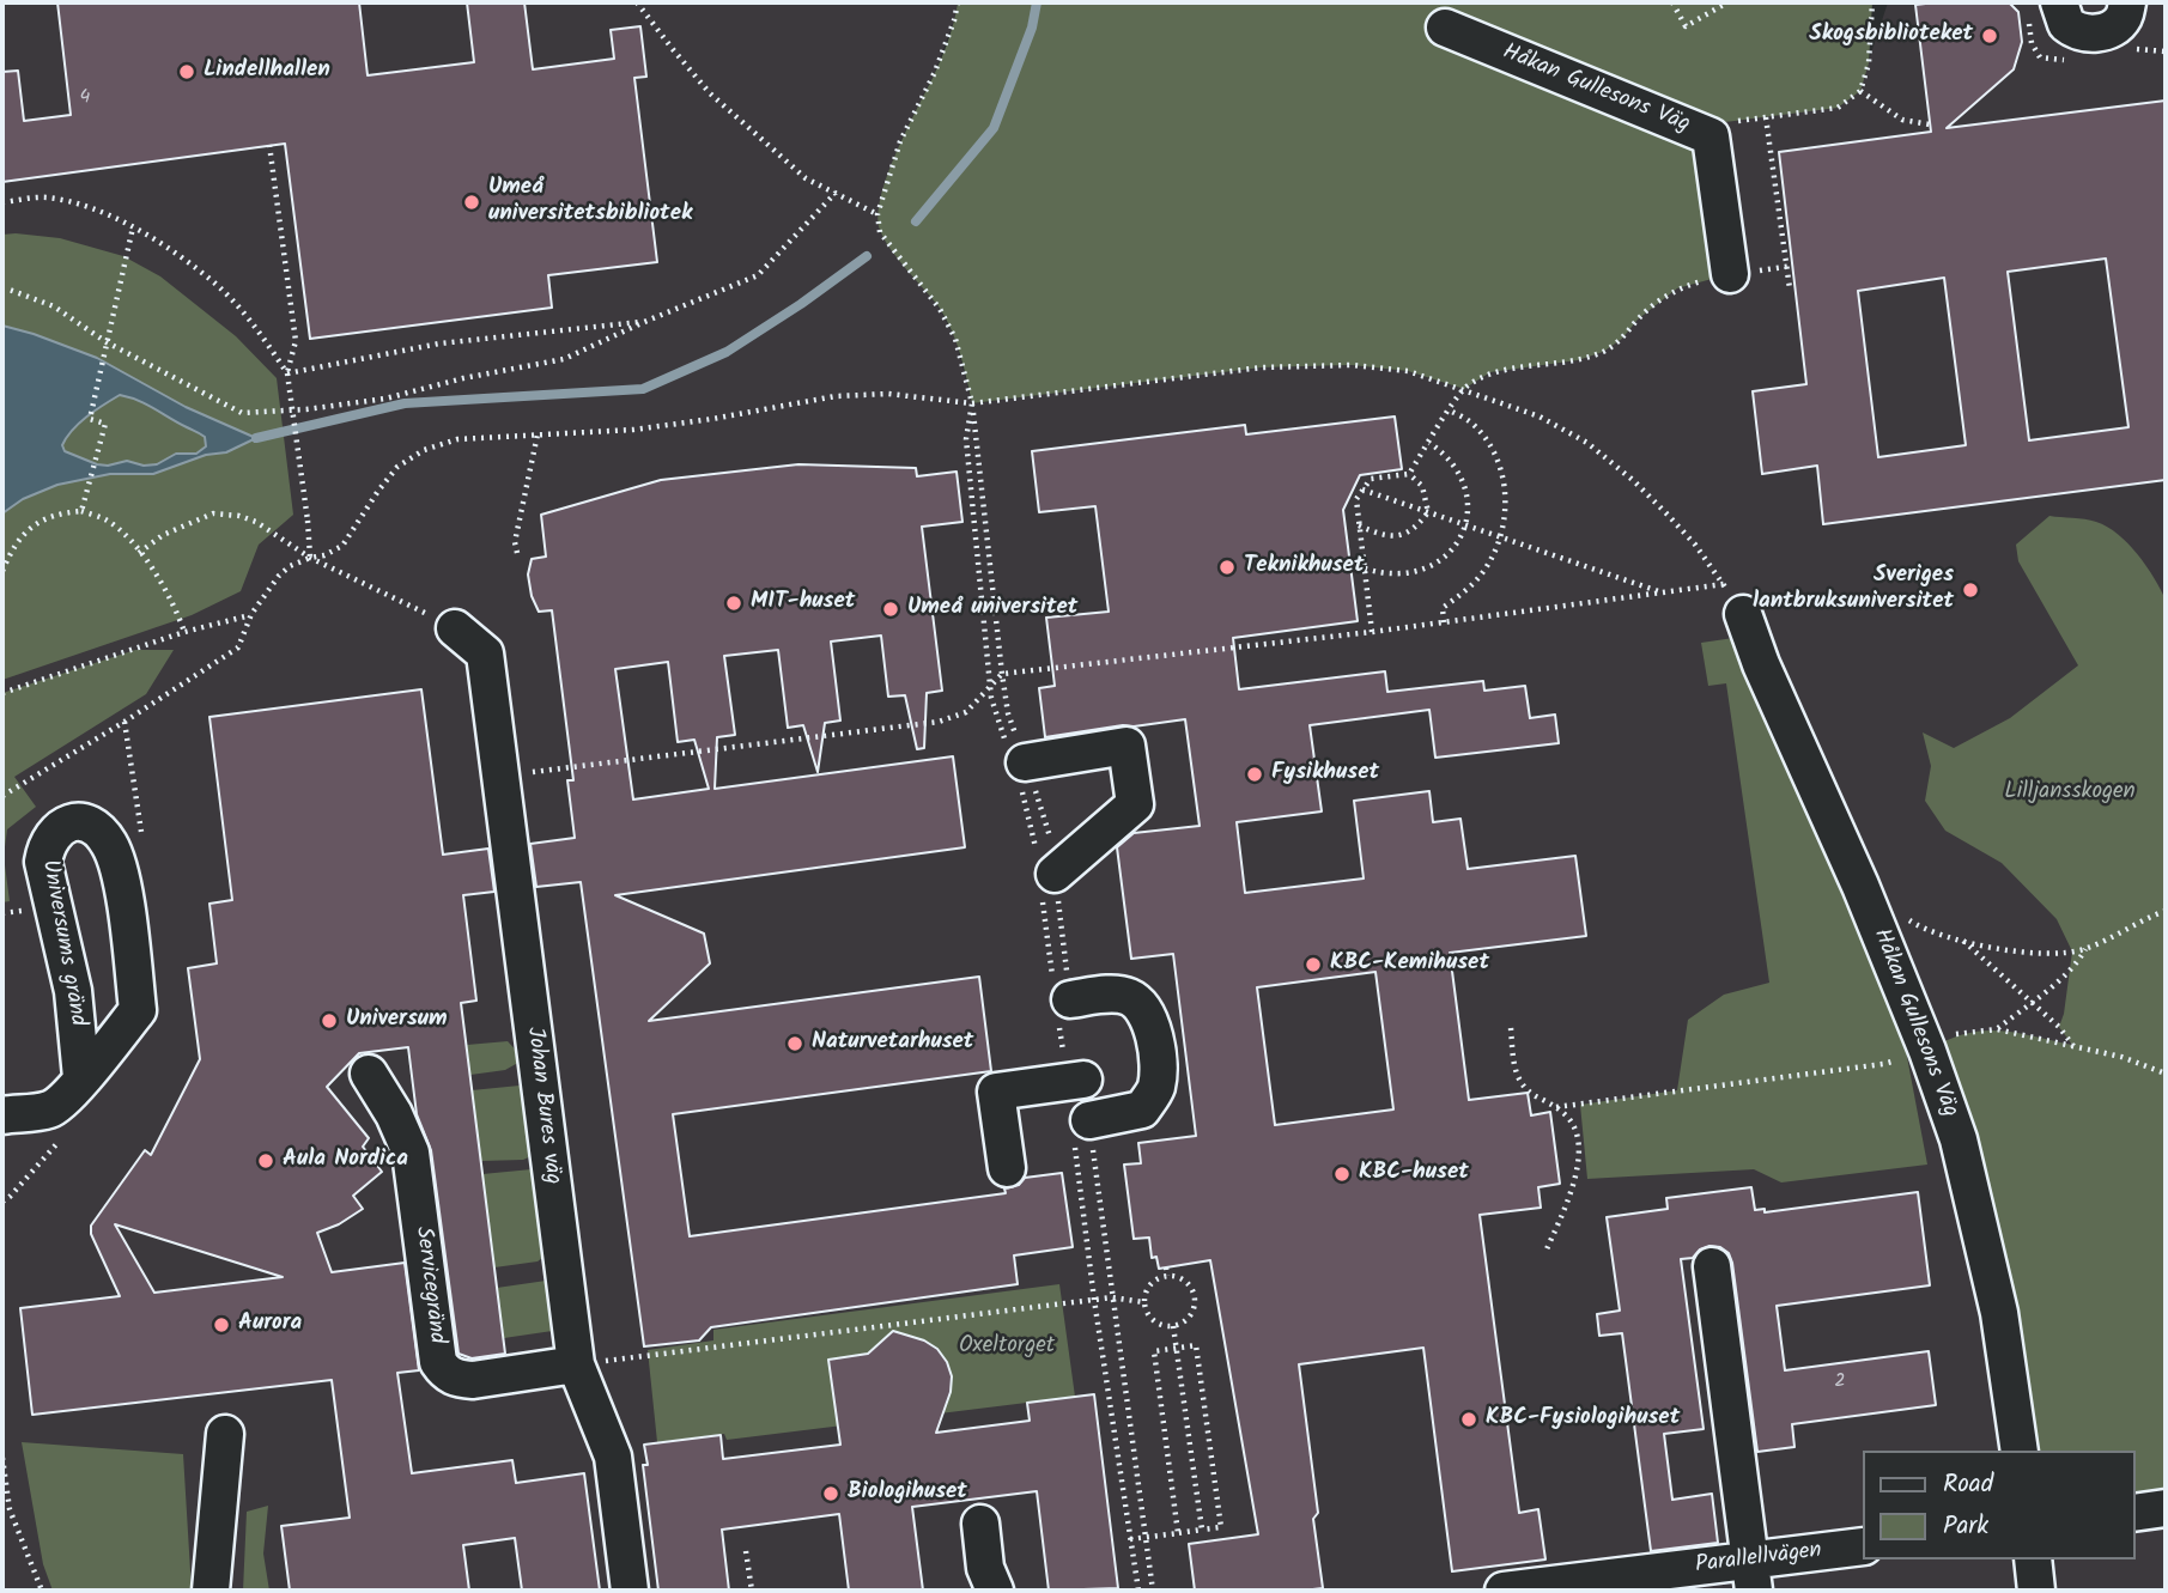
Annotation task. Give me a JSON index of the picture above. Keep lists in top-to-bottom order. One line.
{"streets":{"street":["Håkan Gullesons Väg","Universums gränd","Johan Bures väg","Servicegränd","Parallellvägen"]},"crossings":[["Johan Bures väg","Servicegränd"]],"parks":["Lilljansskogen","Oxeltorget"],"places":["Skogsbiblioteket","Lindellhallen","Umeå universitetsbibliotek","Teknikhuset","Sveriges lantbruksuniversitet","MIT-huset","Umeå universitet","Fysikhuset","KBC-Kemihuset","Universum","Naturvetarhuset","Aula Nordica","KBC-huset","Aurora","KBC-Fysiologihuset","Biologihuset"],"house_numbers":["4","2"],"legend":["Road","Park"]}
